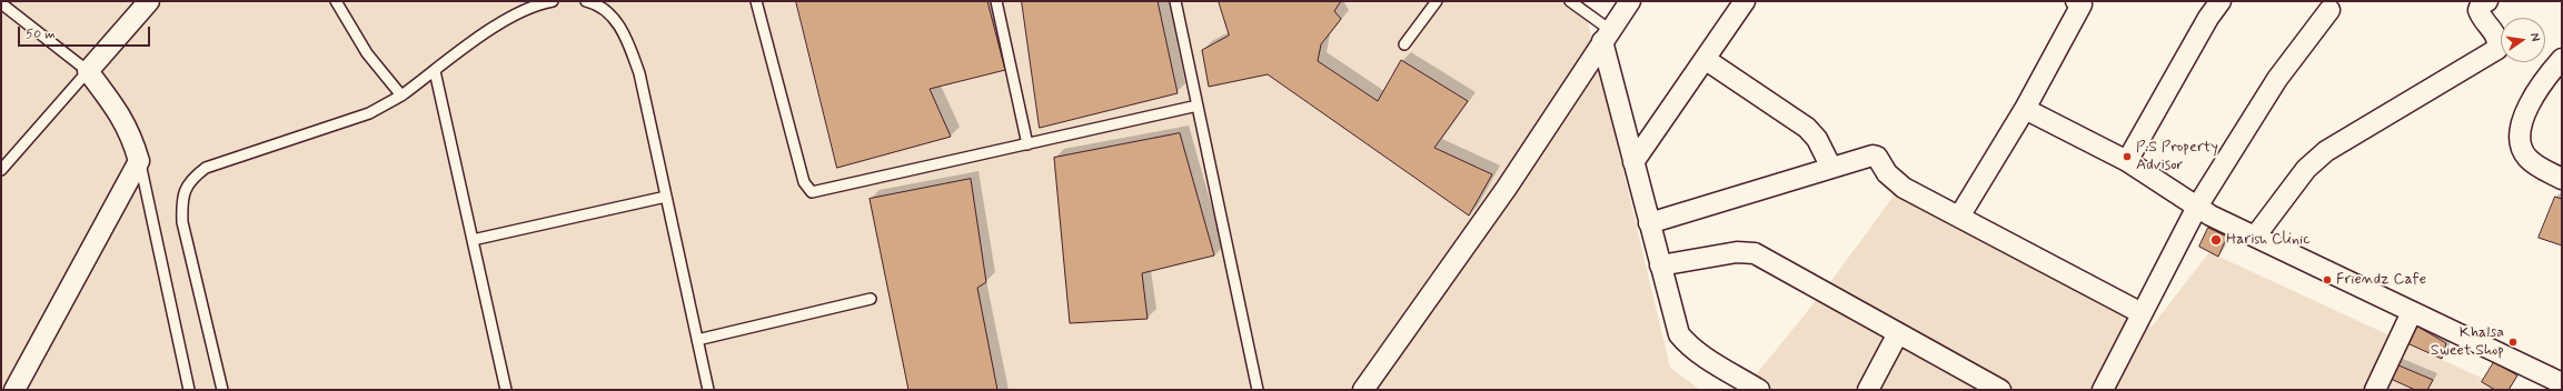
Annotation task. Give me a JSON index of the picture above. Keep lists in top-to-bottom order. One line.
{"places":["P.S Property Advisor","Harish Clinic","Friendz Cafe","Khalsa Sweet Shop"],"scale_bar":"50 m","north":"right"}
